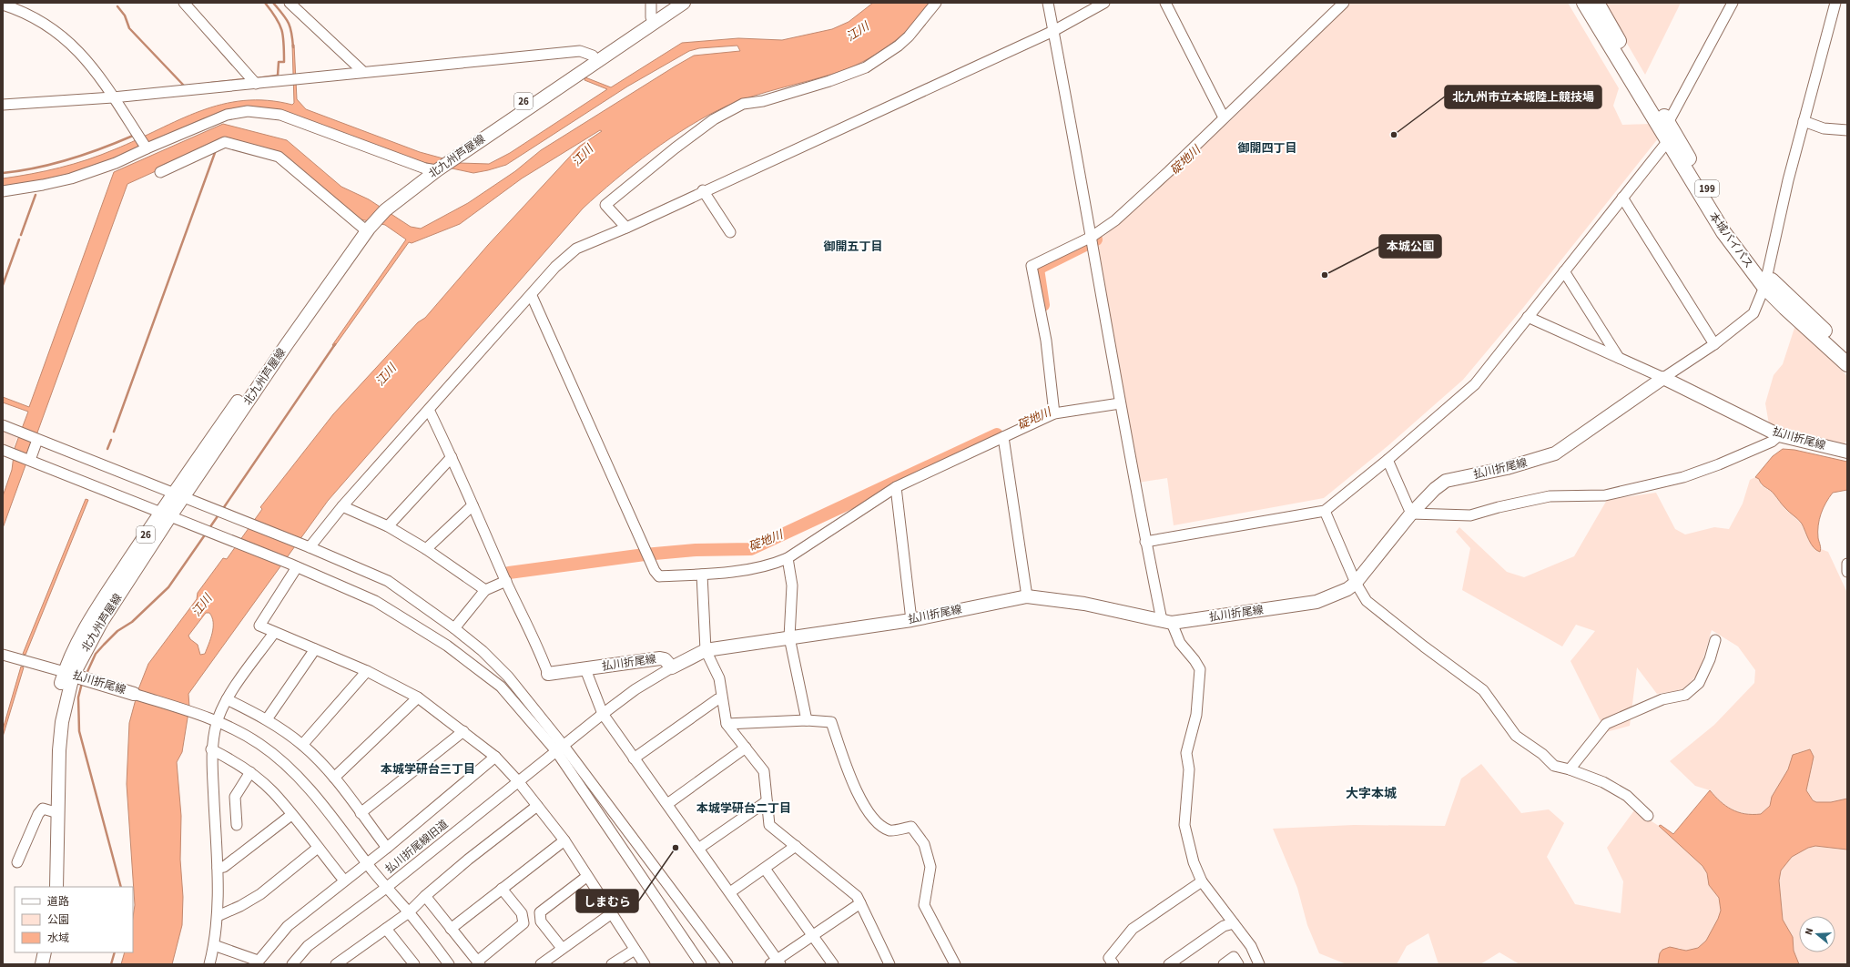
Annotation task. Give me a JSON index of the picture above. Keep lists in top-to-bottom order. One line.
{"streets":{"highway":["199","本城バイパス"],"main road":["26","北九州芦屋線","払川折尾線"],"street":["払川折尾線旧道"]},"crossings":[["北九州芦屋線","払川折尾線"],["払川折尾線","払川折尾線旧道"]],"districts":["御開四丁目","御開五丁目","本城学研台三丁目","大字本城","本城学研台二丁目"],"water":["江川","碇地川"],"places":["北九州市立本城陸上競技場","本城公園","しまむら"],"legend":["道路","公園","水域"],"north":"left"}
